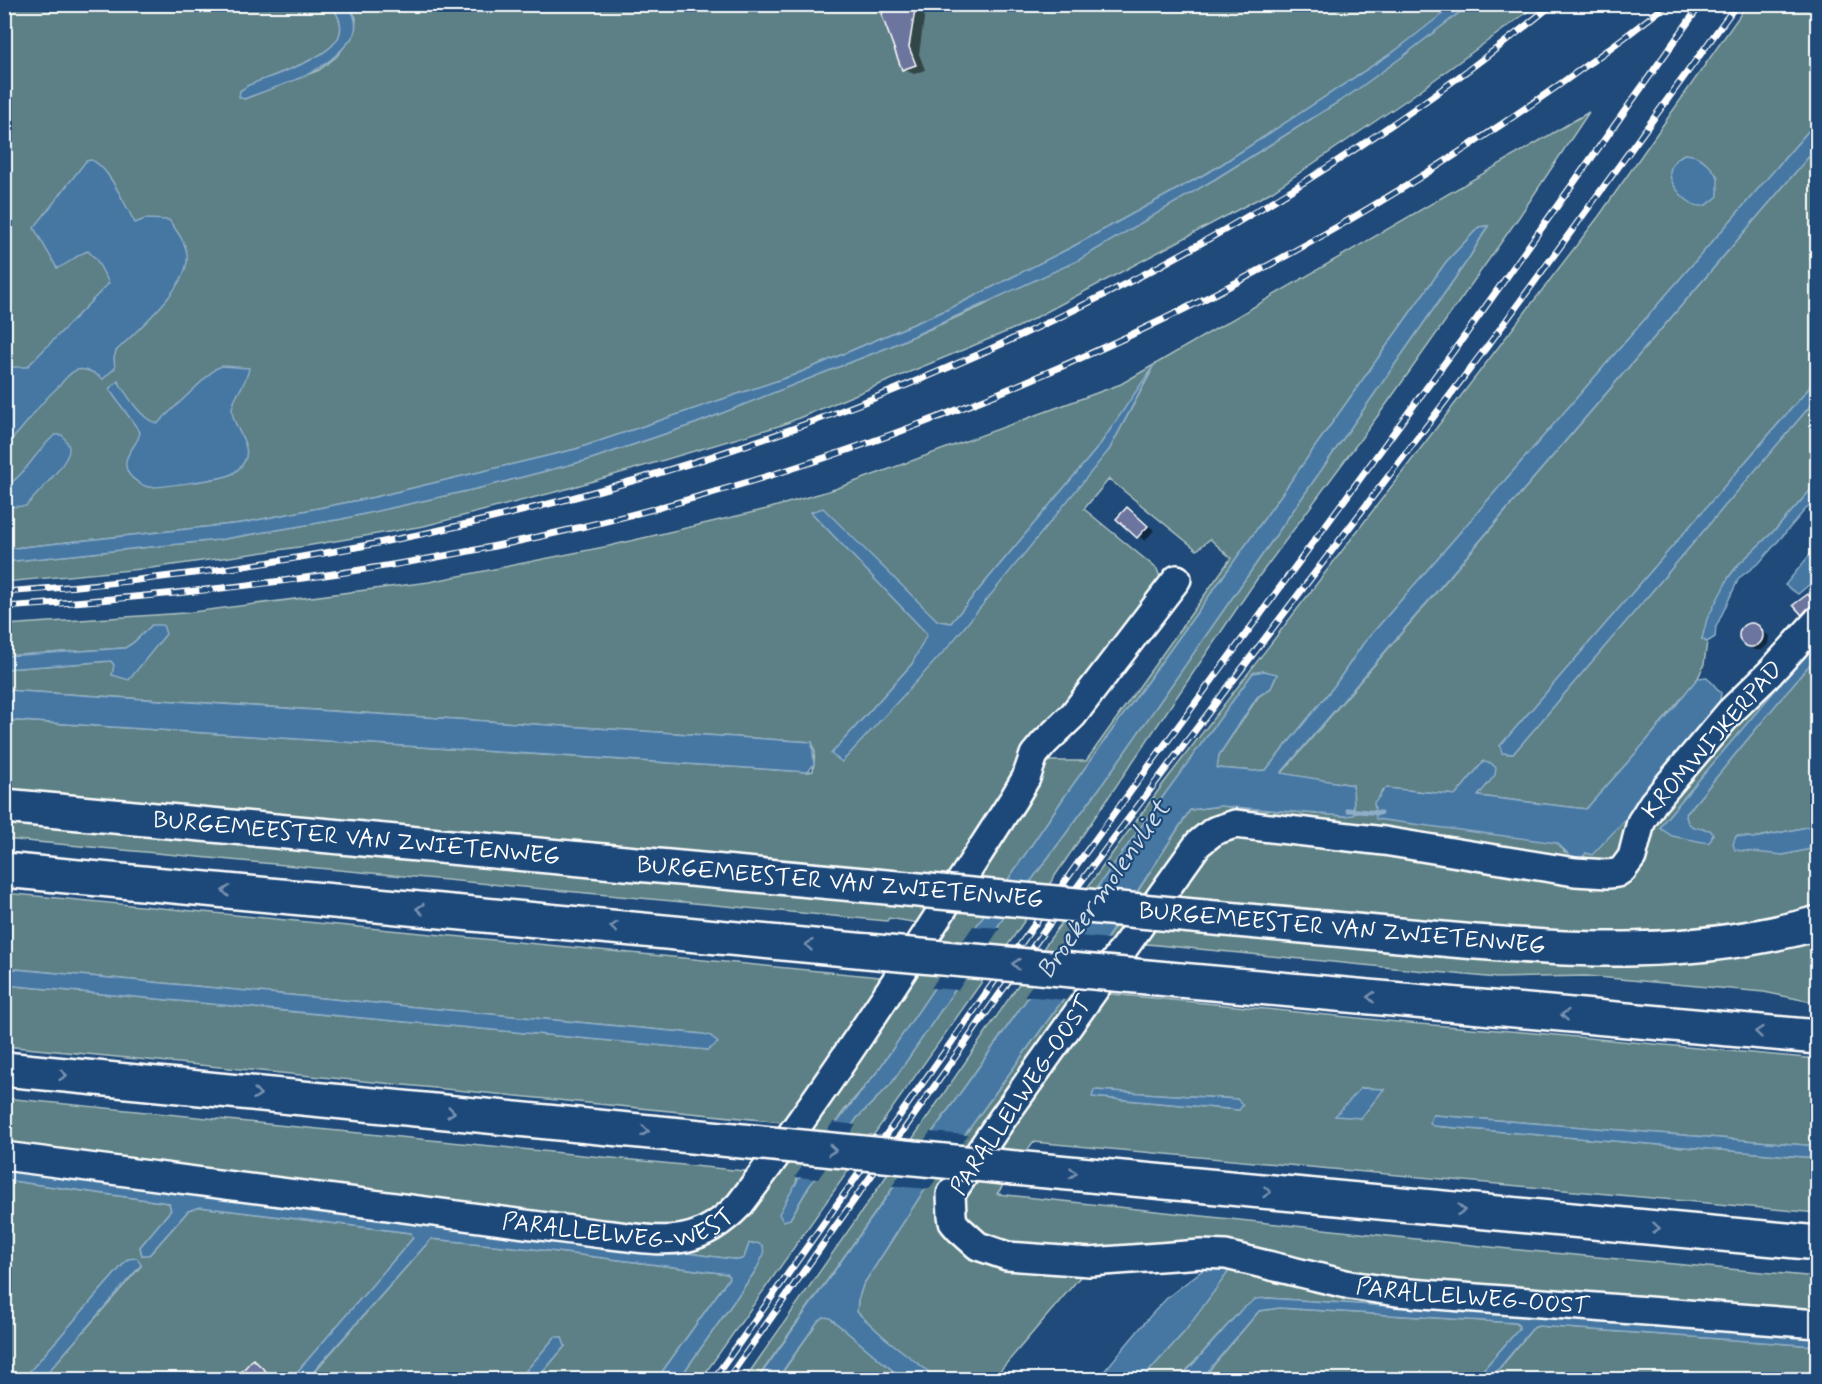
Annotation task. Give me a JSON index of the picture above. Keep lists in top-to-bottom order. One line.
{"streets":{"main road":["BURGEMEESTER VAN ZWIETENWEG"],"street":["KROMWIJKERPAD","PARALLELWEG-OOST","PARALLELWEG-WEST"]},"crossings":[["KROMWIJKERPAD","PARALLELWEG-OOST"]],"water":["Broekermolenvliet"]}
